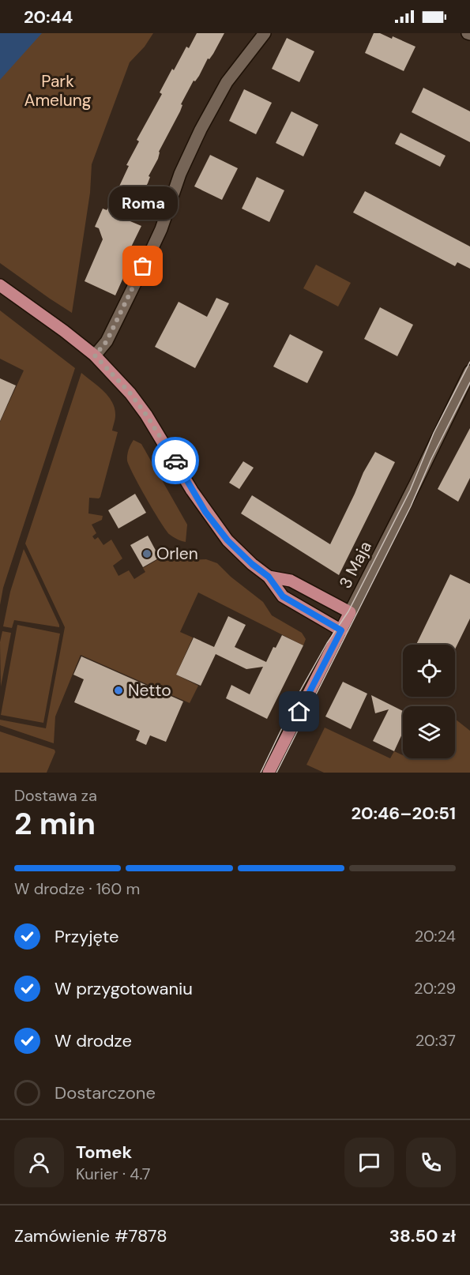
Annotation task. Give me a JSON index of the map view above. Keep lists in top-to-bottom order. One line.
{"streets":{"main road":["3 Maja"]},"parks":["Park Amelung"],"places":["Roma","Orlen","Netto"],"page":{"status":"20:44","bubble":"Roma","heading":["2 min","Dostawa za","20:46–20:51"],"panel":["Tomek","Kurier · 4.7","Zamówienie #7878","38.50 zł"],"bar":"W drodze · 160 m","list":[["Przyjęte","20:24"],["W przygotowaniu","20:29"],["W drodze","20:37"],"Dostarczone"]}}
